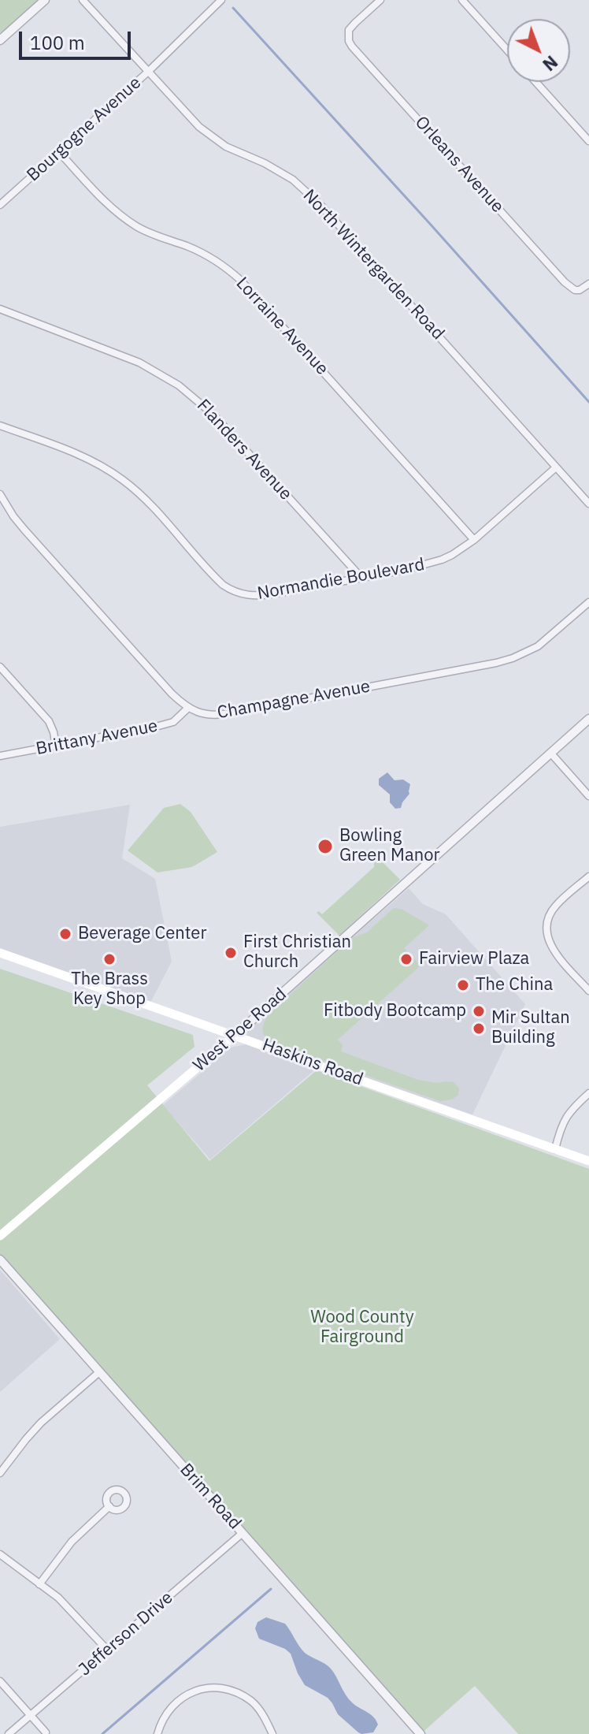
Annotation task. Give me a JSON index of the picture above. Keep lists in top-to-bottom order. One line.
{"streets":{"main road":["West Poe Road","Haskins Road"],"street":["Bourgogne Avenue","Orleans Avenue","North Wintergarden Road","Lorraine Avenue","Flanders Avenue","Normandie Boulevard","Champagne Avenue","Brittany Avenue","Brim Road","Jefferson Drive"]},"crossings":[["Bourgogne Avenue","North Wintergarden Road"],["Bourgogne Avenue","Lorraine Avenue"],["North Wintergarden Road","Normandie Boulevard"],["Lorraine Avenue","Normandie Boulevard"],["Flanders Avenue","Normandie Boulevard"],["Champagne Avenue","Brittany Avenue"],["West Poe Road","Haskins Road"],["Brim Road","Jefferson Drive"]],"parks":["Wood County Fairground"],"places":["Bowling Green Manor","Beverage Center","First Christian Church","The Brass Key Shop","Fairview Plaza","The China","Fitbody Bootcamp","Mir Sultan Building"],"scale_bar":"100 m","north":"bottom right"}
